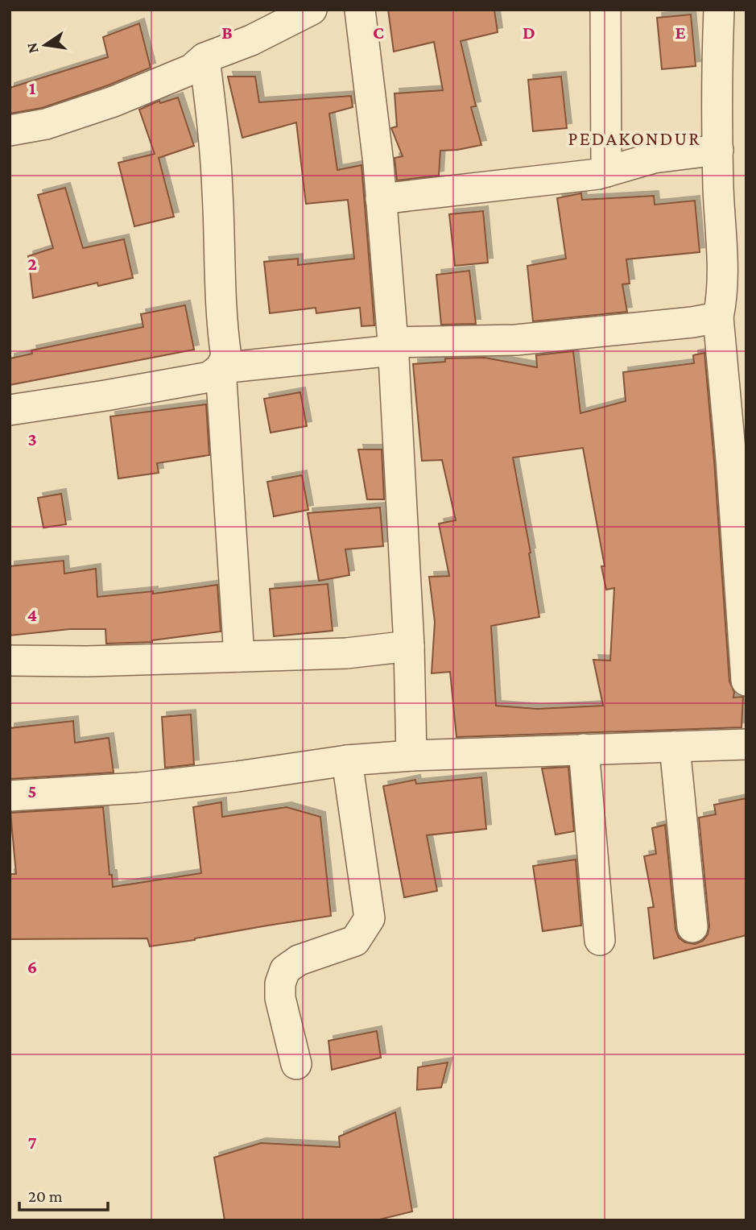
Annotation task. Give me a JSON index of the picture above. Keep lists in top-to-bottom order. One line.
{"districts":["PEDAKONDUR"],"scale_bar":"20 m","north":"left","grid":{"columns":["B","C","D","E"],"rows":["1","2","3","4","5","6","7"]}}
